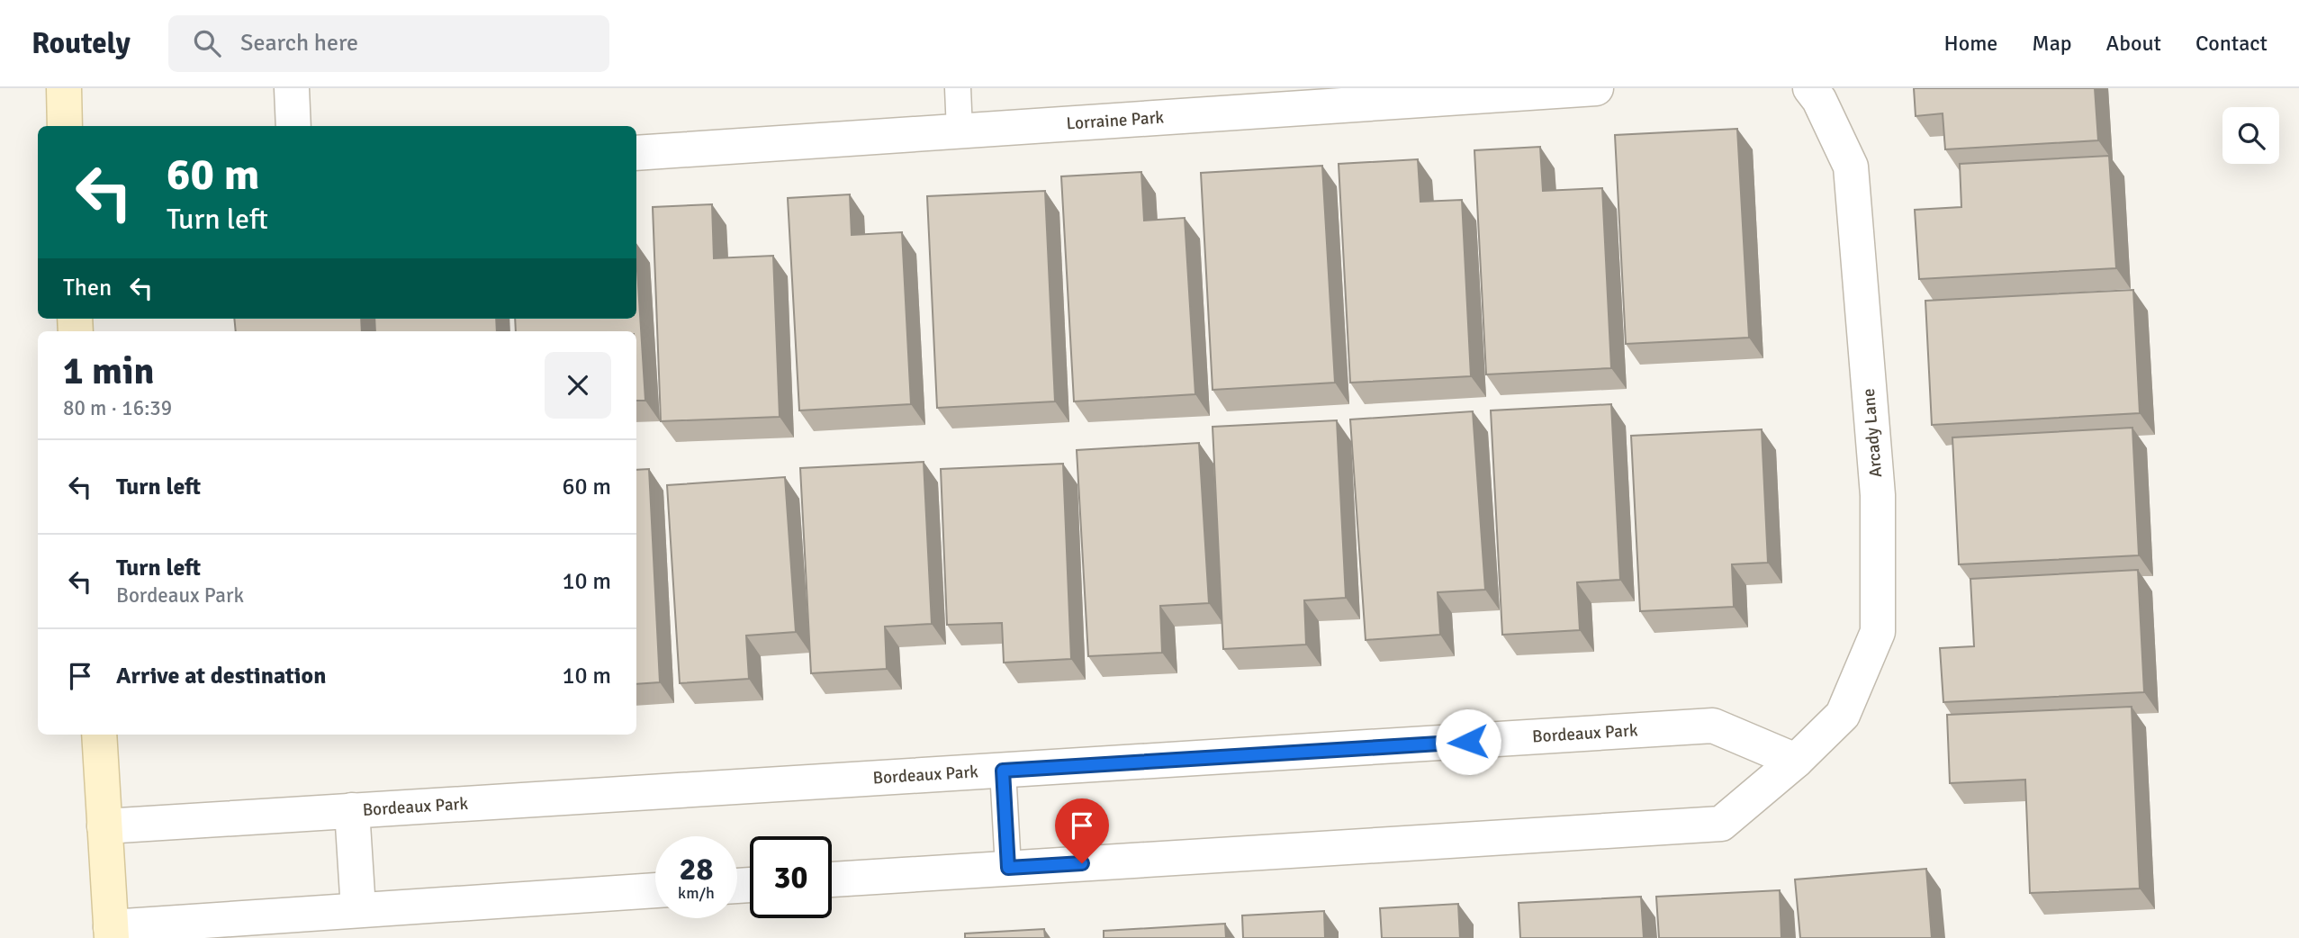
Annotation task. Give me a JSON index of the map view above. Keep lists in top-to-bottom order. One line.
{"streets":{"street":["Lorraine Park","Arcady Lane","Bordeaux Park"]},"crossings":[["Arcady Lane","Bordeaux Park"]],"page":{"header":"Routely","search":"Search here","nav":["Home","Map","About","Contact"],"turn":["60 m","Turn left"],"then":"Then","heading":["1 min","80 m · 16:39"],"list":[{"name":"Turn left","value":"60 m"},{"name":"Turn left","note":"Bordeaux Park","value":"10 m"},{"name":"Arrive at destination","value":"10 m"}],"speed":"28 km/h","limit":"30"}}
